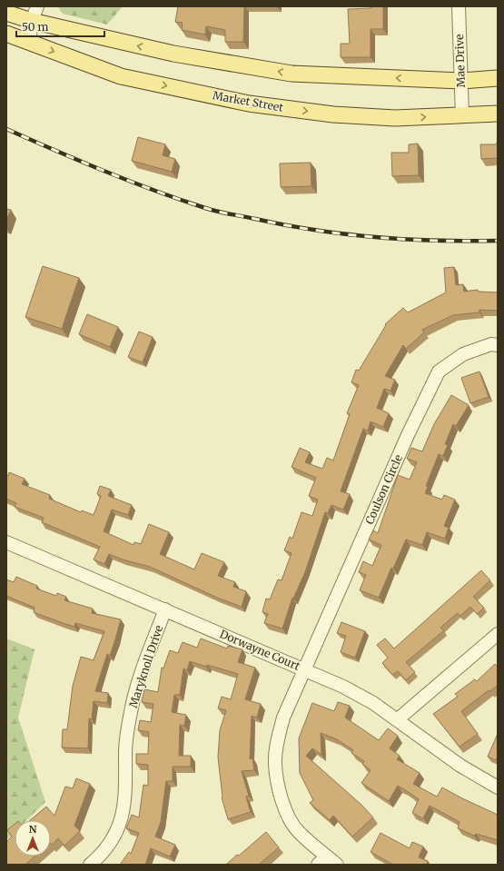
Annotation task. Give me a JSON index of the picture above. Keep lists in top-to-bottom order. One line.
{"streets":{"main road":["Market Street"],"street":["Mae Drive","Coulson Circle","Dorwayne Court","Maryknoll Drive"]},"crossings":[["Mae Drive","Market Street"],["Coulson Circle","Dorwayne Court"],["Dorwayne Court","Maryknoll Drive"]],"scale_bar":"50 m","north":"top"}
